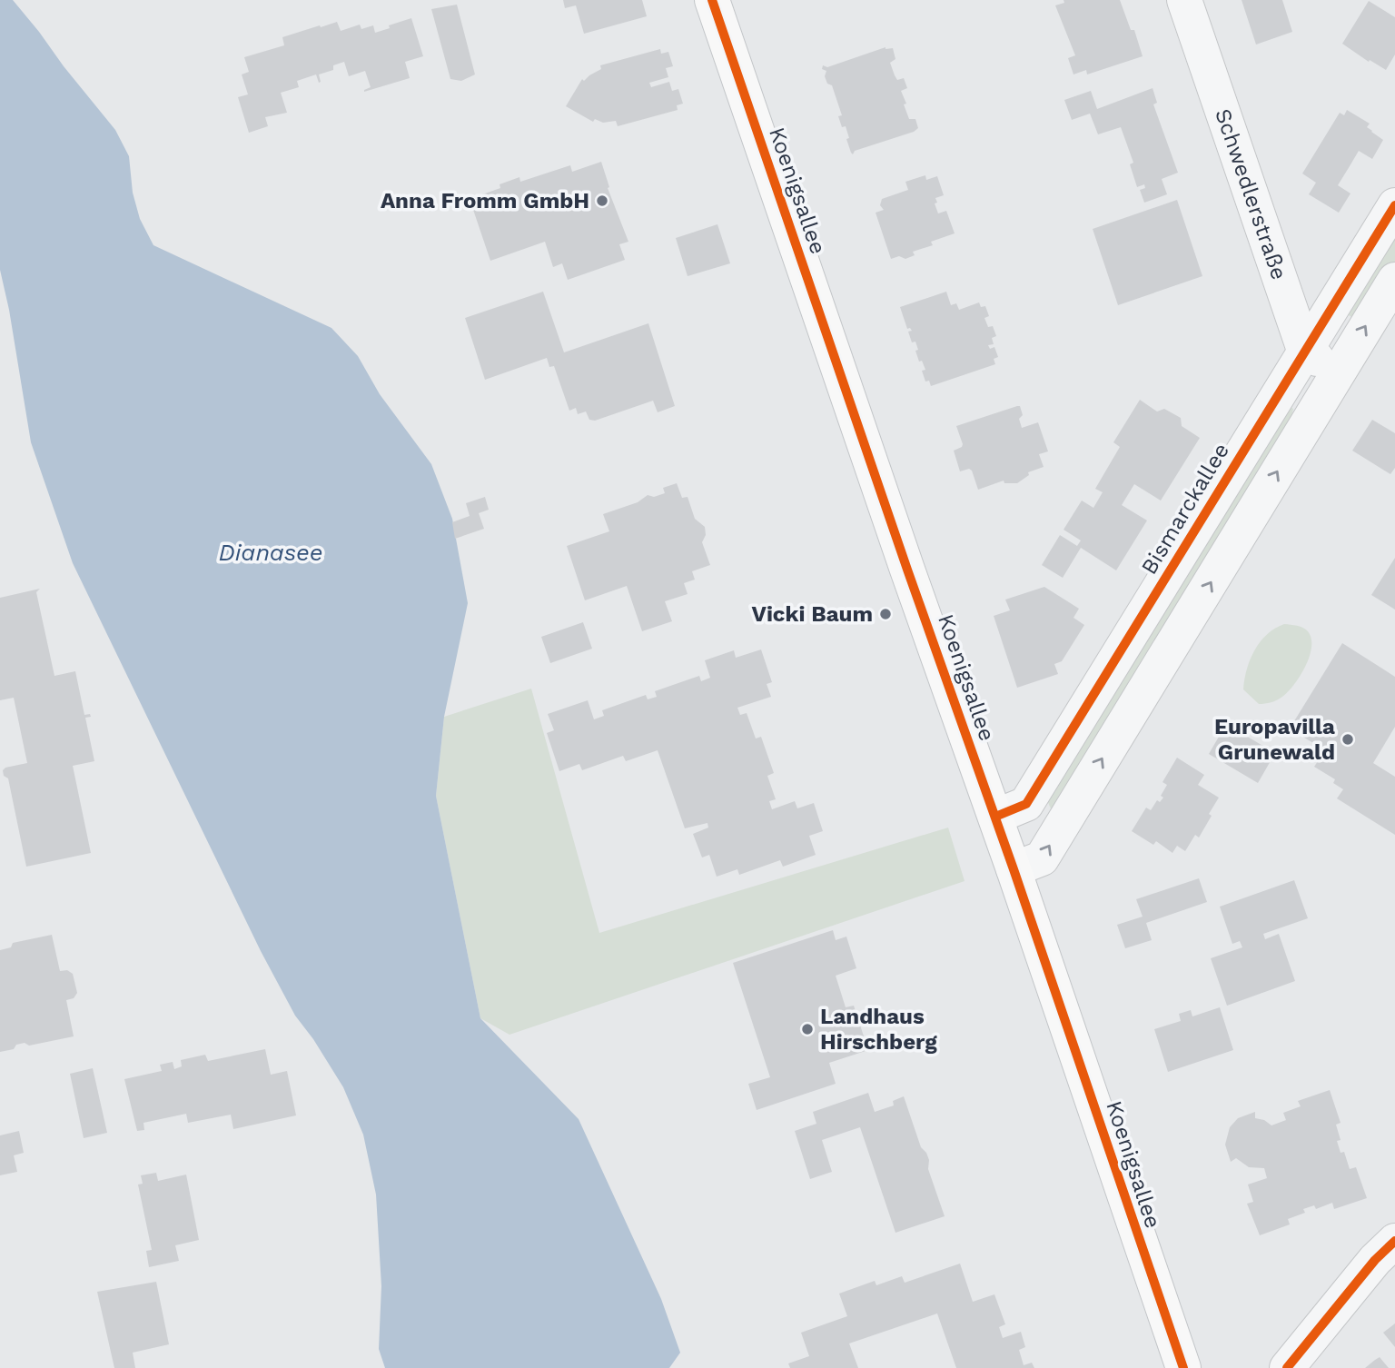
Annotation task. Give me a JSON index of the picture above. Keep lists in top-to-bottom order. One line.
{"streets":{"main road":["Koenigsallee"],"street":["Schwedlerstraße","Bismarckallee"]},"crossings":[["Koenigsallee","Bismarckallee"],["Schwedlerstraße","Bismarckallee"]],"water":["Dianasee"],"places":["Anna Fromm GmbH","Vicki Baum","Europavilla Grunewald","Landhaus Hirschberg"]}
